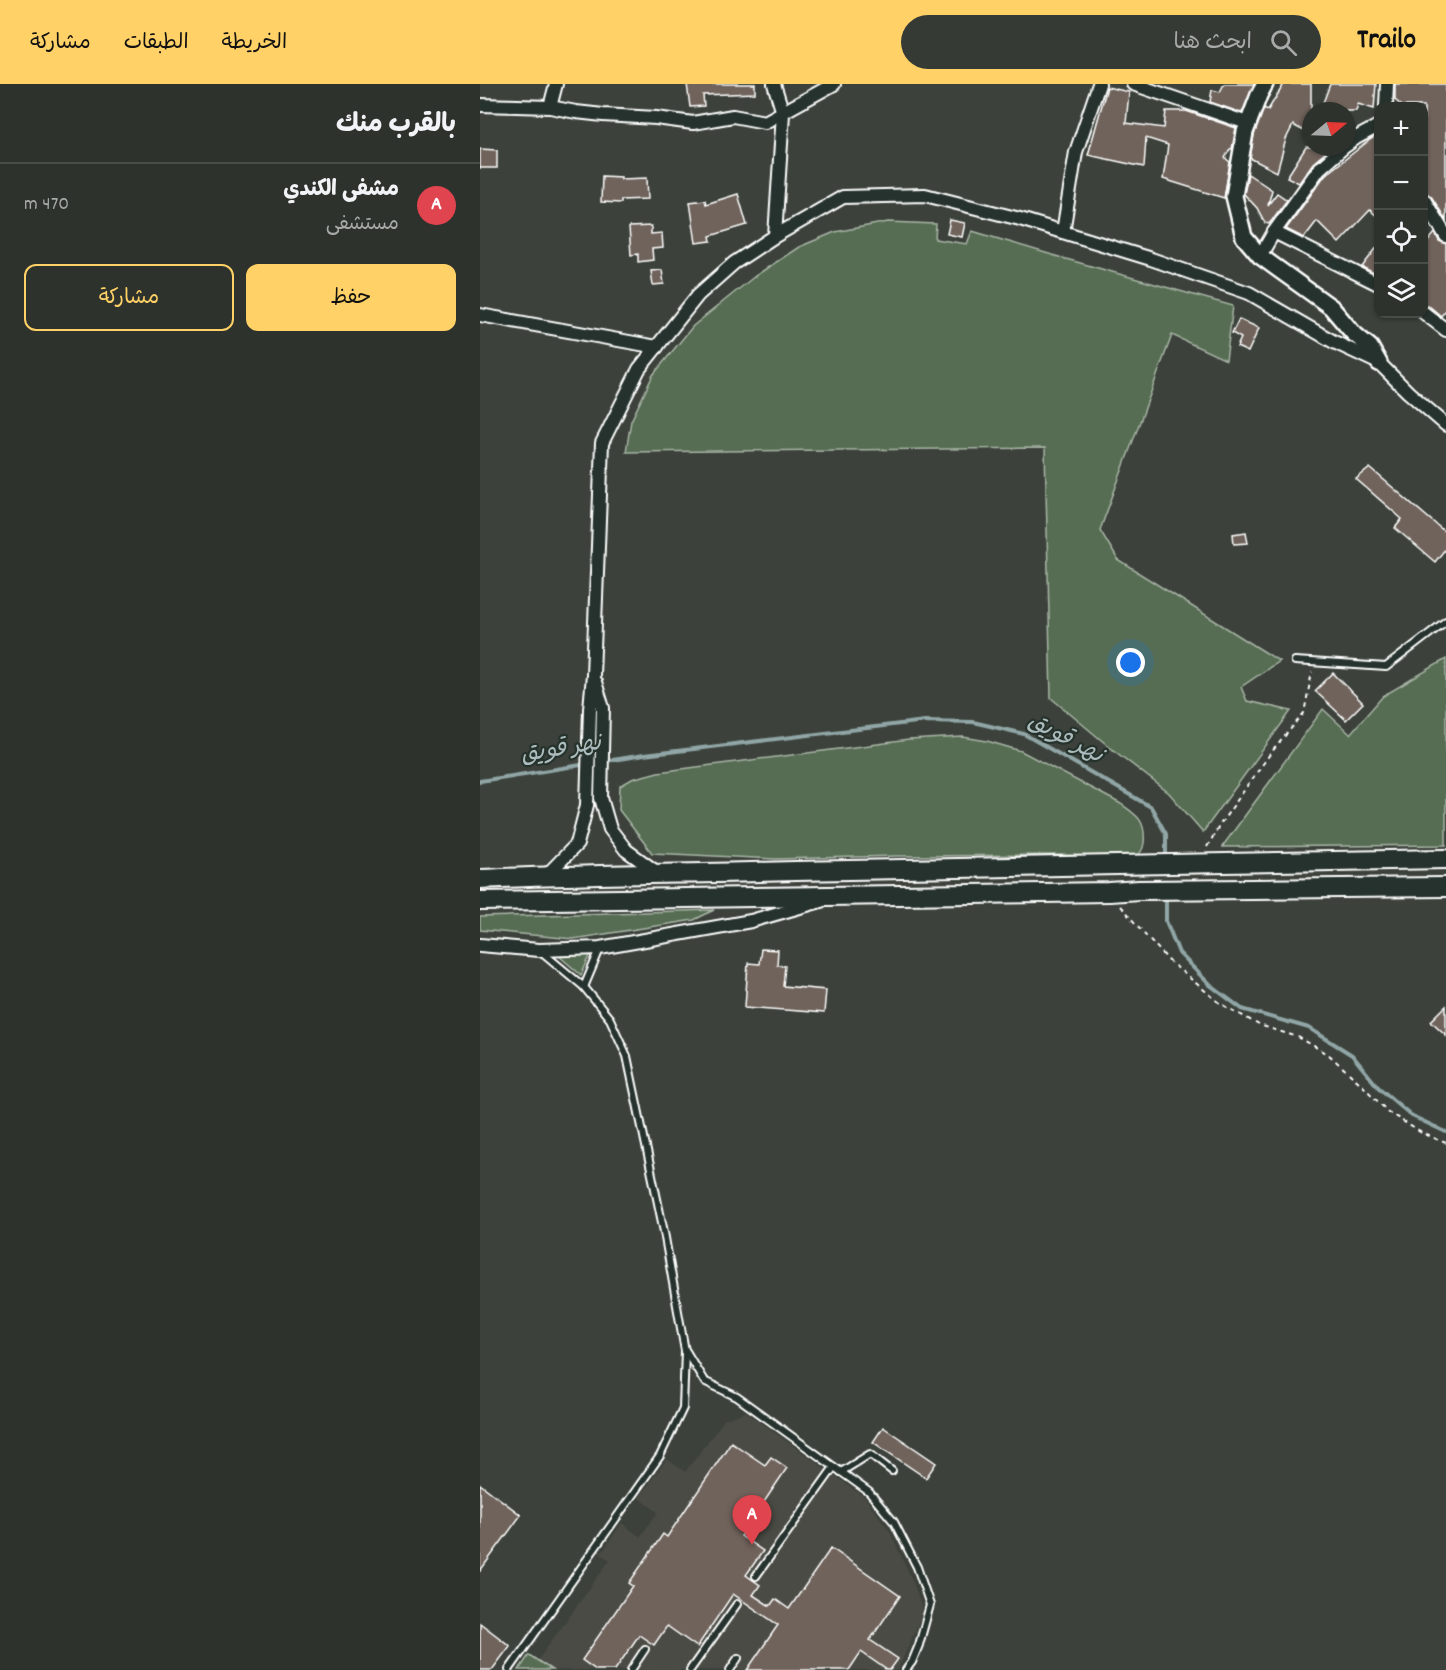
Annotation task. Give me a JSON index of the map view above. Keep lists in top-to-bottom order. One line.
{"water":["نهر قويق"],"north":"right","page":{"header":"Trailo","search":"ابحث هنا","nav":["الخريطة","الطبقات","مشاركة"],"heading":"بالقرب منك","map_buttons":["+","−"],"list":[{"mark":"A","name":"مشفى الكندي","note":"مستشفى","value":"470 m"}],"buttons":["حفظ","مشاركة"],"pins":"A"}}
